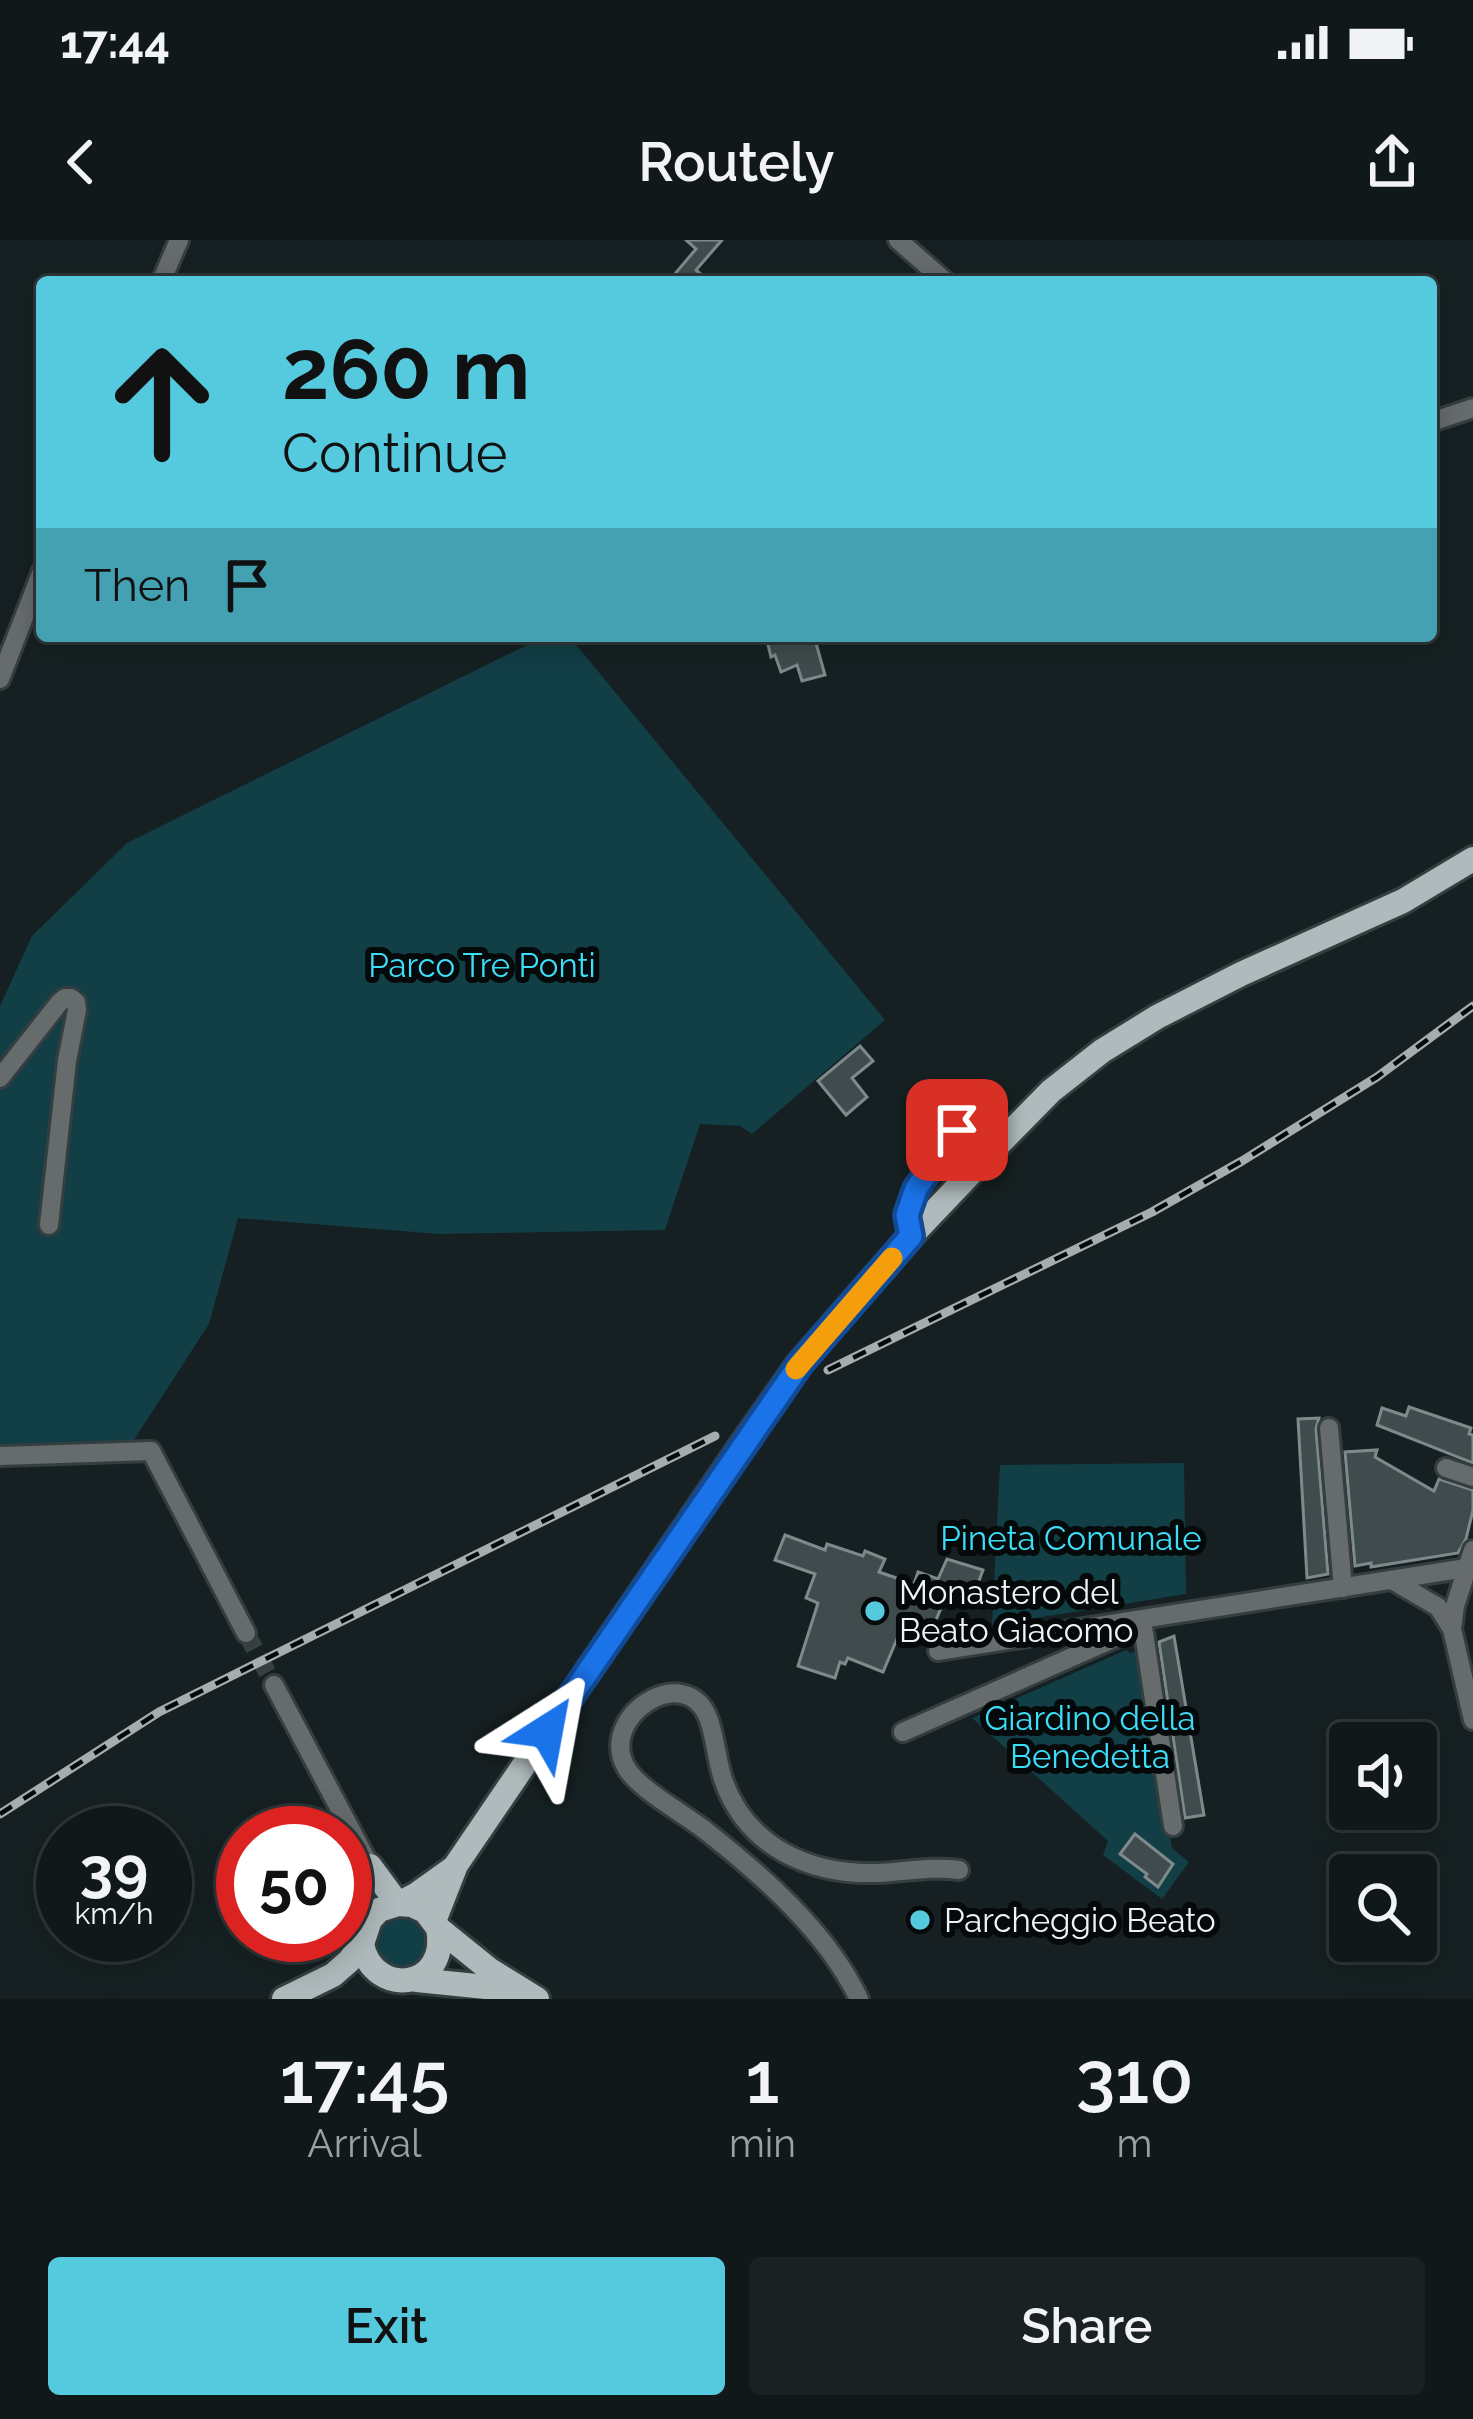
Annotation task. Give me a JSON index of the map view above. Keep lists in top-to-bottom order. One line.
{"parks":["Parco Tre Ponti","Pineta Comunale","Giardino della Benedetta"],"places":["Monastero del Beato Giacomo","Parcheggio Beato"],"page":{"status":"17:44","header":"Routely","turn":["260 m","Continue"],"then":"Then","speed":"39 km/h","limit":"50","eta":["17:45","Arrival","1","min","310","m"],"buttons":["Exit","Share"]}}
